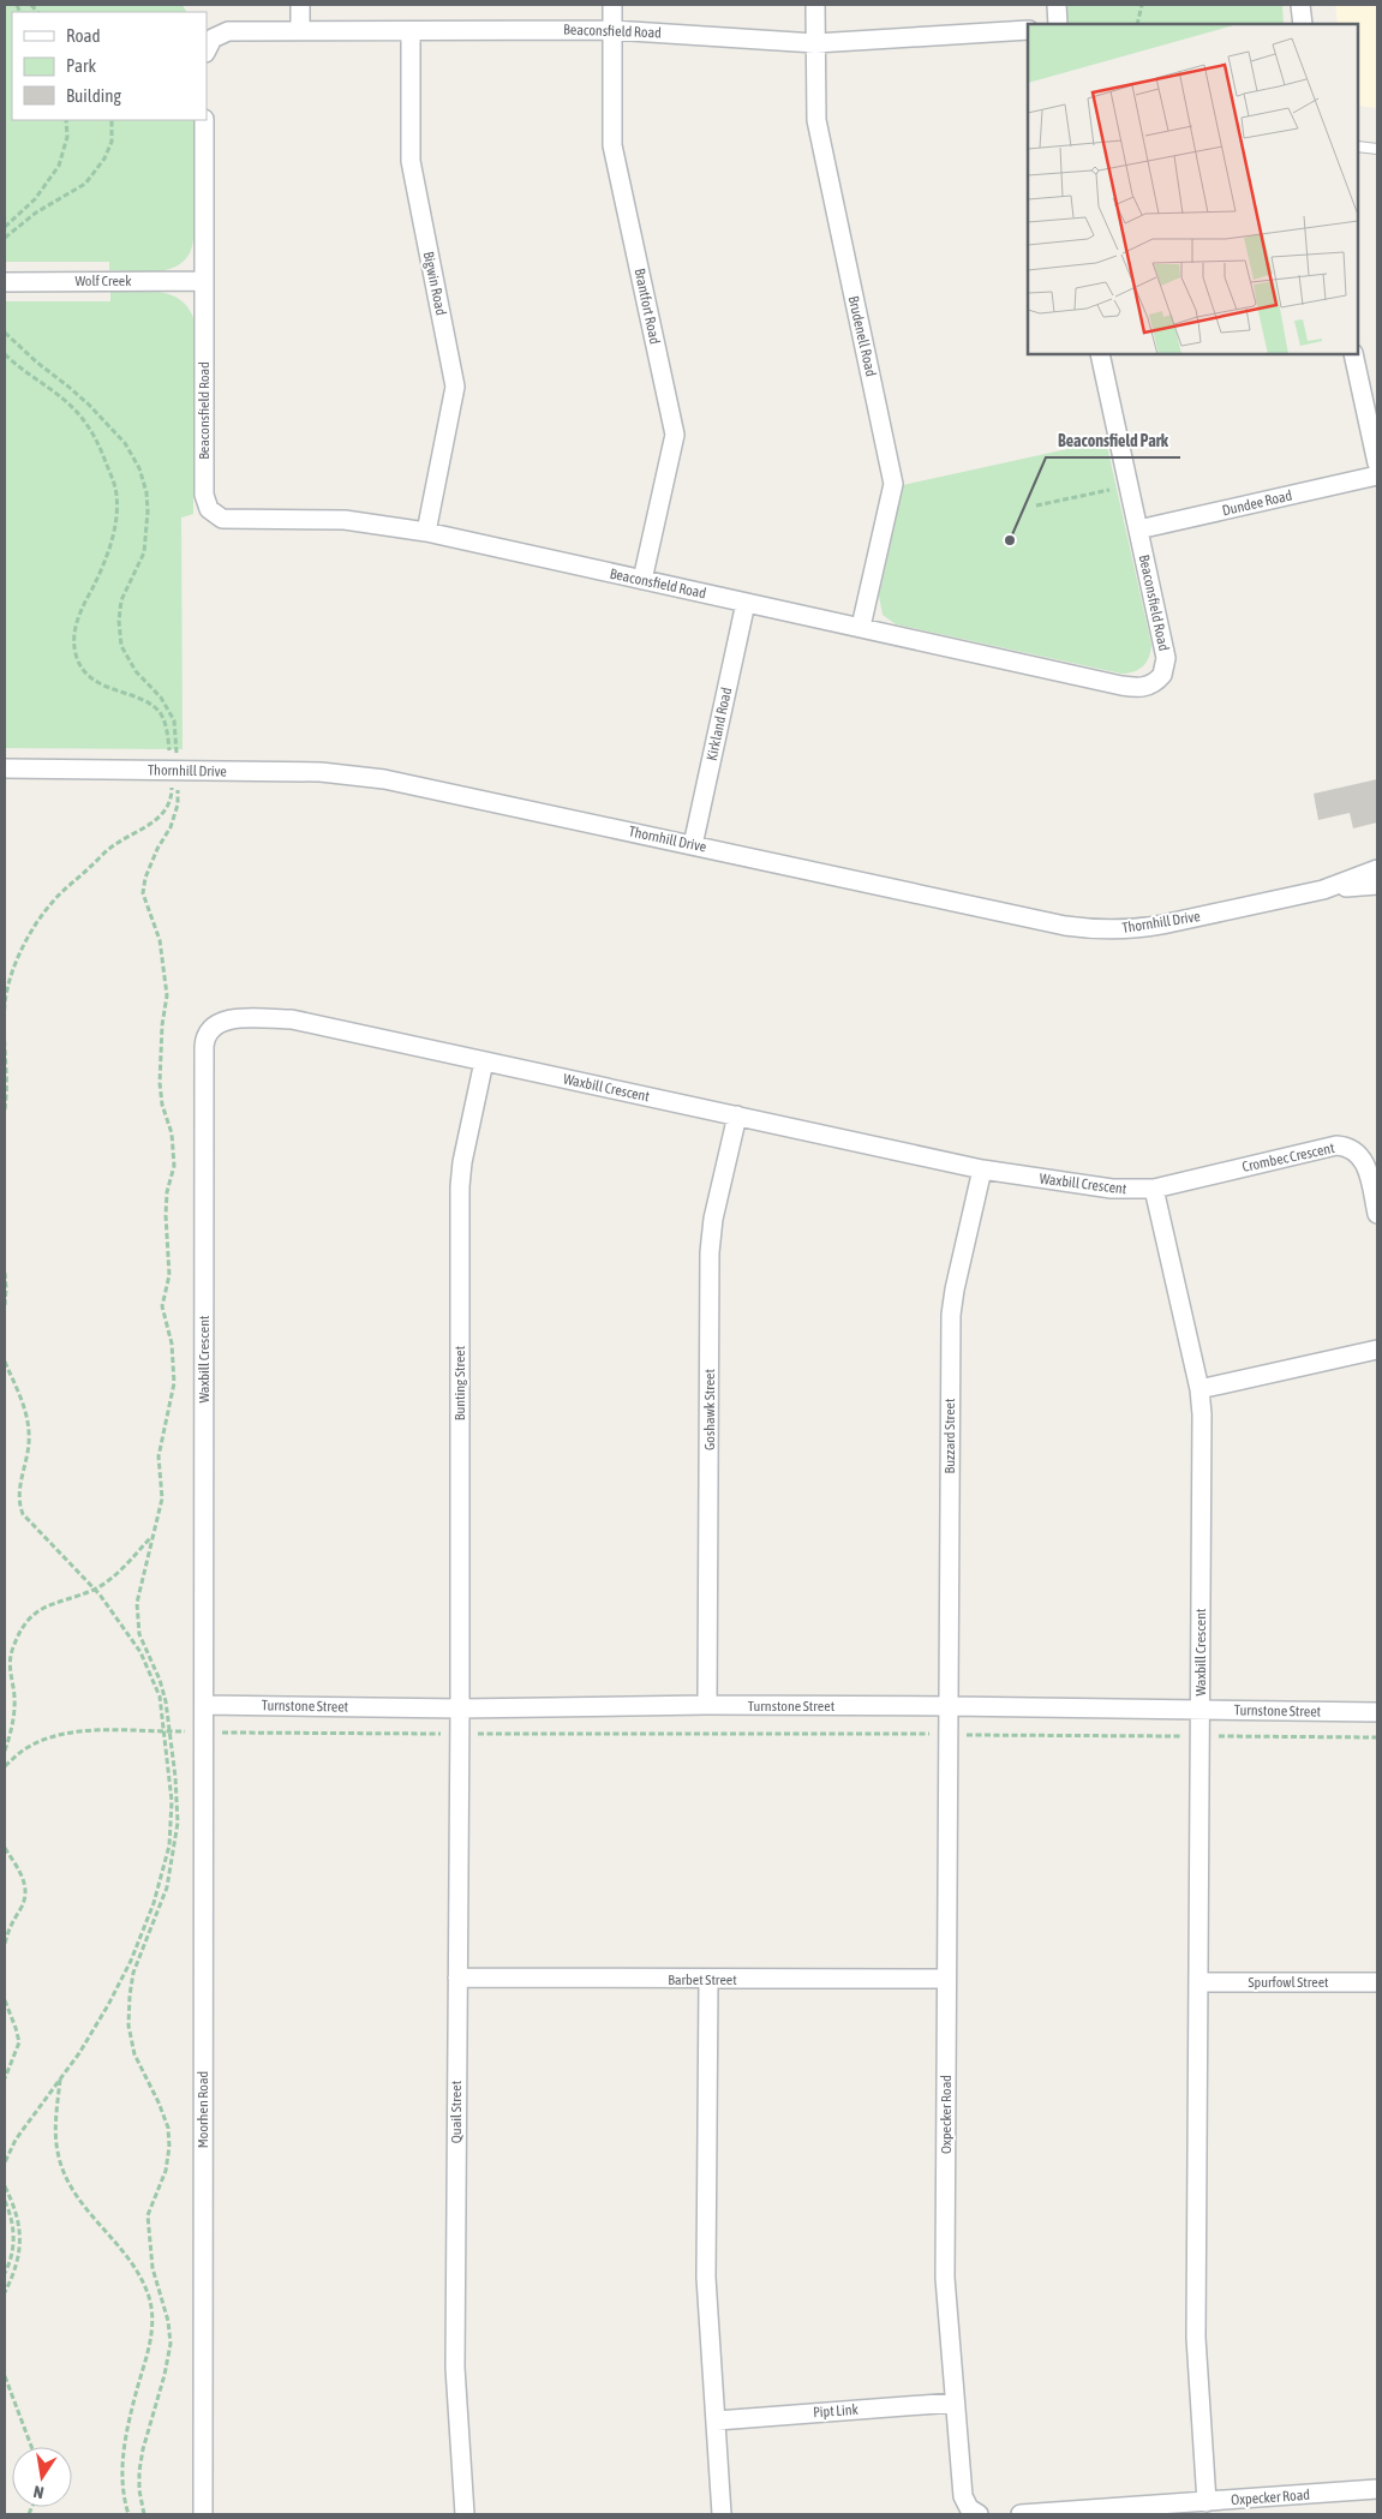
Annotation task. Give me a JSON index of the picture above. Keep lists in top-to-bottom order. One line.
{"streets":{"street":["Beaconsfield Road","Wolf Creek","Bigwin Road","Brantfort Road","Brudenell Road","Dundee Road","Kirkland Road","Thornhill Drive","Waxbill Crescent","Crombec Crescent","Bunting Street","Goshawk Street","Buzzard Street","Turnstone Street","Barbet Street","Spurfowl Street","Moorhen Road","Quail Street","Oxpecker Road","Pipt Link"]},"crossings":[["Beaconsfield Road","Wolf Creek"],["Beaconsfield Road","Bigwin Road"],["Beaconsfield Road","Brantfort Road"],["Beaconsfield Road","Brudenell Road"],["Beaconsfield Road","Dundee Road"],["Beaconsfield Road","Kirkland Road"],["Kirkland Road","Thornhill Drive"],["Waxbill Crescent","Crombec Crescent"],["Waxbill Crescent","Bunting Street"],["Waxbill Crescent","Goshawk Street"],["Waxbill Crescent","Buzzard Street"],["Waxbill Crescent","Turnstone Street"],["Waxbill Crescent","Spurfowl Street"],["Waxbill Crescent","Moorhen Road"],["Waxbill Crescent","Oxpecker Road"],["Bunting Street","Turnstone Street"],["Bunting Street","Quail Street"],["Goshawk Street","Turnstone Street"],["Buzzard Street","Turnstone Street"],["Buzzard Street","Oxpecker Road"],["Turnstone Street","Moorhen Road"],["Turnstone Street","Quail Street"],["Turnstone Street","Oxpecker Road"],["Barbet Street","Quail Street"],["Barbet Street","Oxpecker Road"],["Oxpecker Road","Pipt Link"]],"places":["Beaconsfield Park"],"legend":["Road","Park","Building"],"north":"bottom"}
